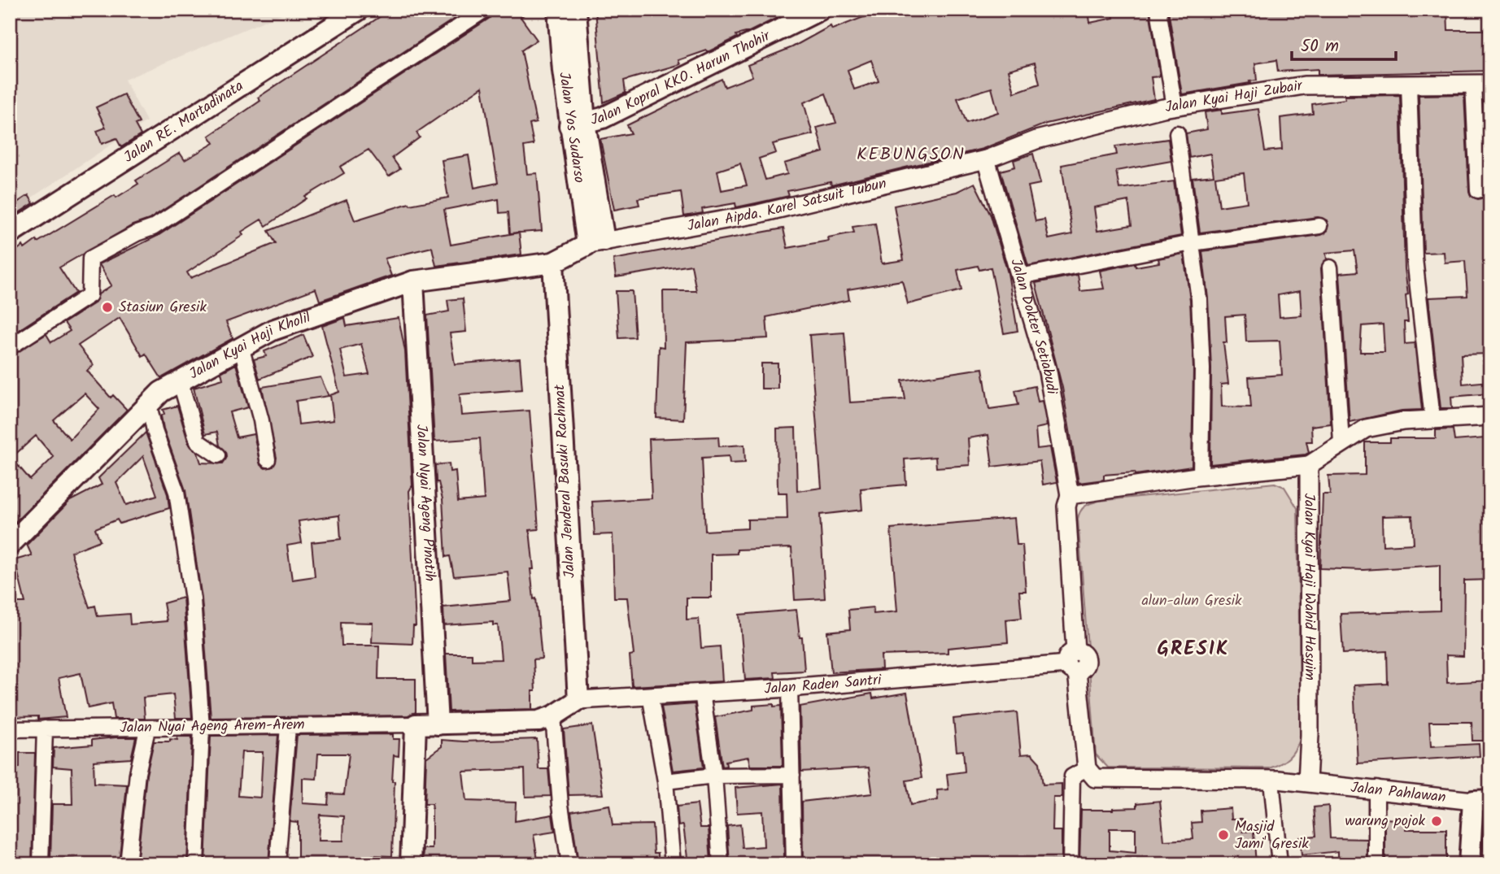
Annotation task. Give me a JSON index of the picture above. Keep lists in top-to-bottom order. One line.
{"streets":{"main road":["Jalan Kopral KKO. Harun Thohir","Jalan RE. Martadinata","Jalan Yos Sudarso","Jalan Kyai Haji Kholil","Jalan Jenderal Basuki Rachmat","Jalan Nyai Ageng Pinatih"],"street":["Jalan Kyai Haji Zubair","Jalan Aipda. Karel Satsuit Tubun","Jalan Dokter Setiabudi","Jalan Kyai Haji Wahid Hasyim","Jalan Raden Santri","Jalan Nyai Ageng Arem-Arem","Jalan Pahlawan"]},"crossings":[["Jalan Kopral KKO. Harun Thohir","Jalan Yos Sudarso"],["Jalan Kyai Haji Zubair","Jalan Aipda. Karel Satsuit Tubun"],["Jalan Kyai Haji Zubair","Jalan Dokter Setiabudi"],["Jalan Yos Sudarso","Jalan Aipda. Karel Satsuit Tubun"],["Jalan Aipda. Karel Satsuit Tubun","Jalan Dokter Setiabudi"],["Jalan Kyai Haji Kholil","Jalan Jenderal Basuki Rachmat"],["Jalan Kyai Haji Kholil","Jalan Nyai Ageng Pinatih"],["Jalan Jenderal Basuki Rachmat","Jalan Raden Santri"],["Jalan Kyai Haji Wahid Hasyim","Jalan Pahlawan"]],"districts":["KEBUNGSON","GRESIK"],"parks":["alun-alun Gresik"],"places":["Stasiun Gresik","warung pojok","Masjid Jami' Gresik"],"scale_bar":"50 m"}
